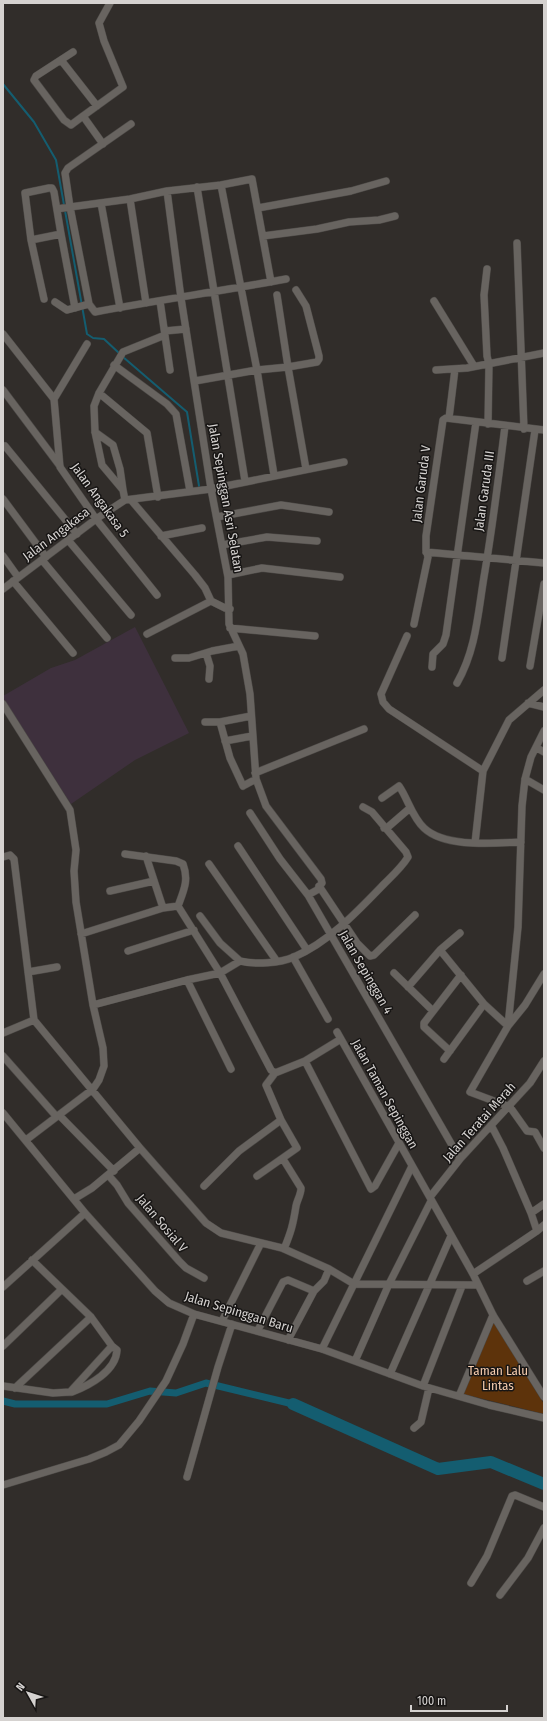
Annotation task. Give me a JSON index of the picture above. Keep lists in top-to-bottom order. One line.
{"streets":{"street":["Jalan Garuda V","Jalan Garuda III","Jalan Sepinggan Asri Selatan","Jalan Angakasa 5","Jalan Angakasa","Jalan Sepinggan 4","Jalan Taman Sepinggan","Jalan Teratai Merah","Jalan Sosial V","Jalan Sepinggan Baru"]},"crossings":[["Jalan Angakasa 5","Jalan Angakasa"],["Jalan Sepinggan 4","Jalan Teratai Merah"],["Jalan Taman Sepinggan","Jalan Teratai Merah"],["Jalan Teratai Merah","Jalan Sepinggan Baru"]],"parks":["Taman Lalu Lintas"],"scale_bar":"100 m","north":"top left"}
